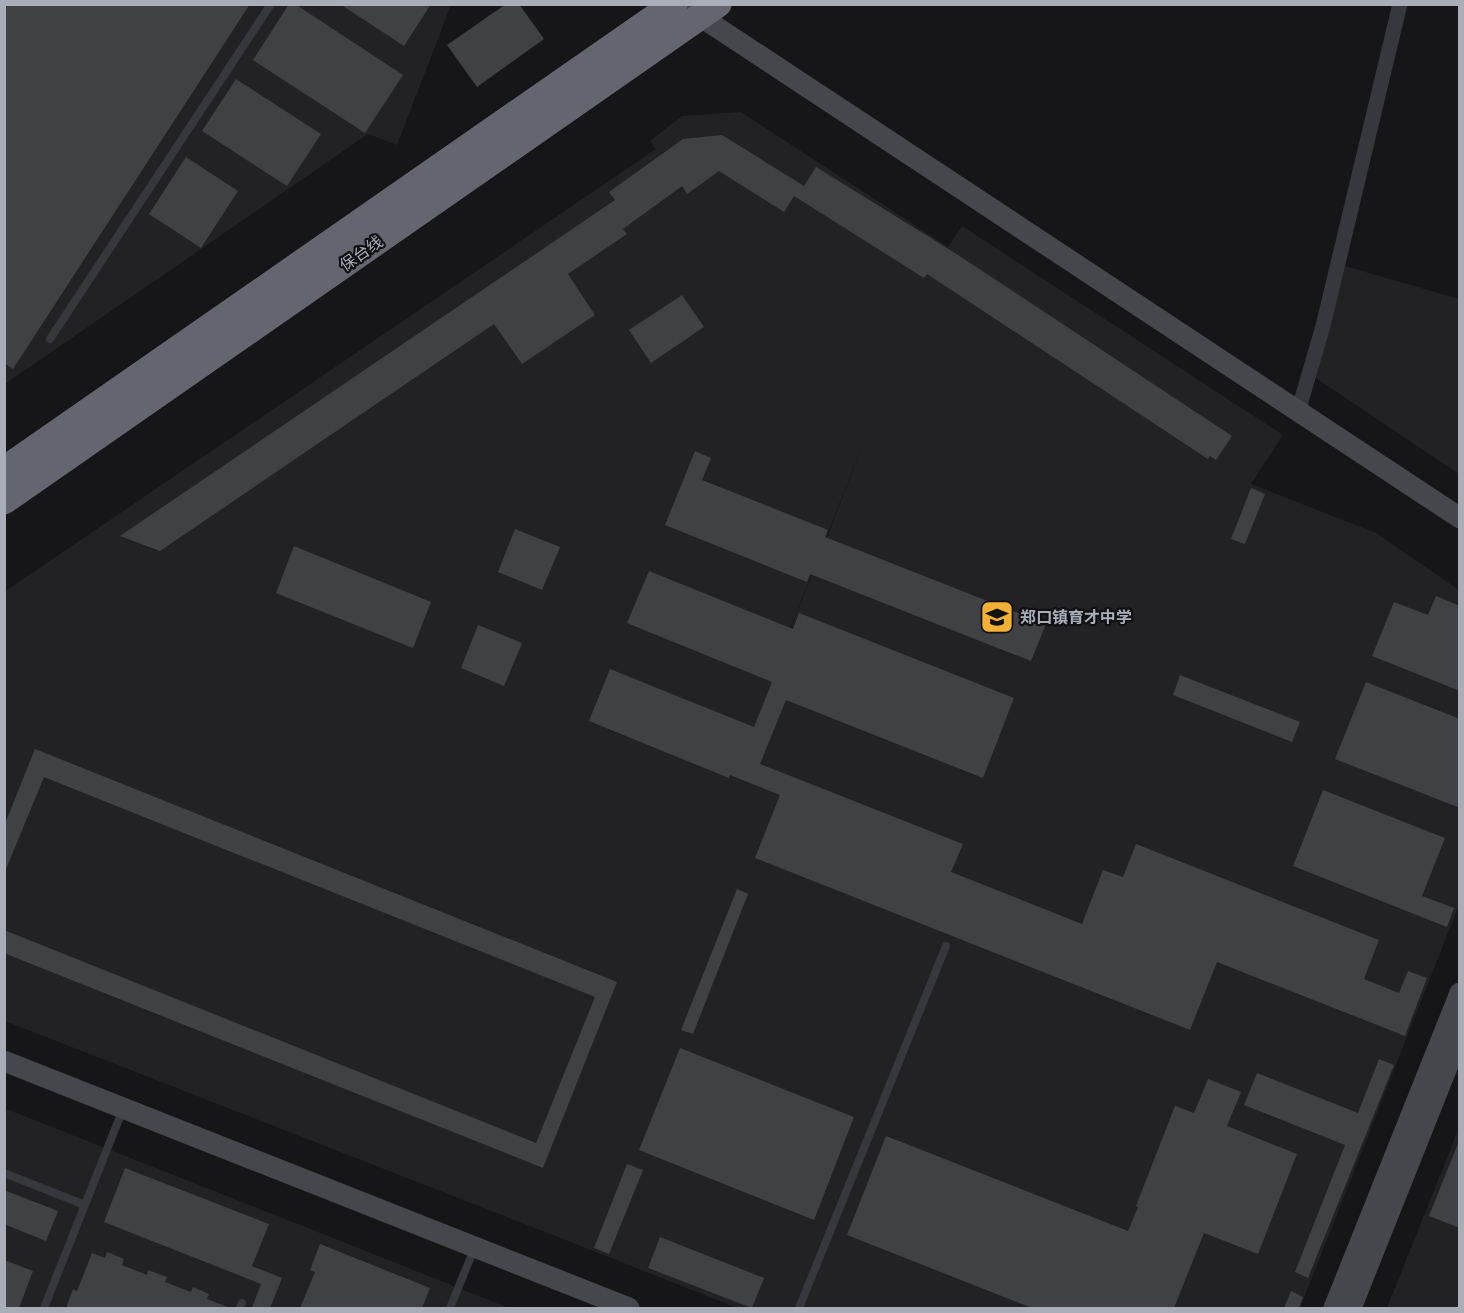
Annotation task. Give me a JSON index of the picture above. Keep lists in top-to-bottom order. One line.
{"streets":{"highway":["保台线"]},"places":{"school or university":["郑口镇育才中学"]}}
